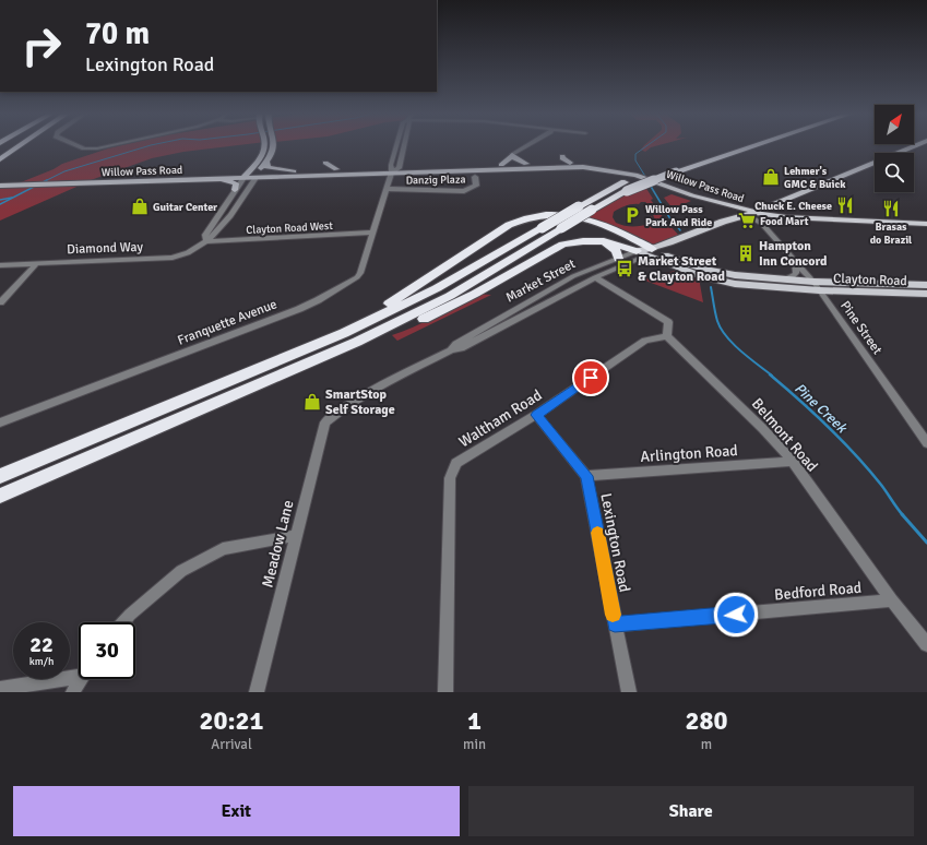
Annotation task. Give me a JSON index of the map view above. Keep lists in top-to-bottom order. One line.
{"streets":{"main road":["Willow Pass Road","Clayton Road","Market Street"],"street":["Danzig Plaza","Clayton Road West","Diamond Way","Franquette Avenue","Pine Street","Waltham Road","Belmont Road","Arlington Road","Lexington Road","Meadow Lane","Bedford Road"]},"crossings":[["Willow Pass Road","Diamond Way"],["Willow Pass Road","Market Street"],["Willow Pass Road","Franquette Avenue"],["Willow Pass Road","Pine Street"],["Danzig Plaza","Franquette Avenue"],["Clayton Road West","Diamond Way"],["Clayton Road West","Franquette Avenue"],["Clayton Road","Market Street"],["Clayton Road","Pine Street"],["Market Street","Pine Street"],["Market Street","Belmont Road"],["Market Street","Meadow Lane"],["Waltham Road","Belmont Road"],["Waltham Road","Lexington Road"],["Belmont Road","Arlington Road"],["Belmont Road","Bedford Road"],["Arlington Road","Lexington Road"],["Lexington Road","Bedford Road"]],"water":["Pine Creek"],"places":{"shop":["Lehmer's GMC & Buick","Guitar Center","SmartStop Self Storage"],"restaurant":["Chuck E. Cheese","Brasas do Brazil"],"parking":["Willow Pass Park And Ride"],"supermarket":["Food Mart"],"building":["Hampton Inn Concord"],"bus stop":["Market Street & Clayton Road"]},"north":"top right","page":{"turn":["70 m","Lexington Road"],"speed":"22 km/h","limit":"30","eta":["20:21","Arrival","1","min","280","m"],"buttons":["Exit","Share"]}}
